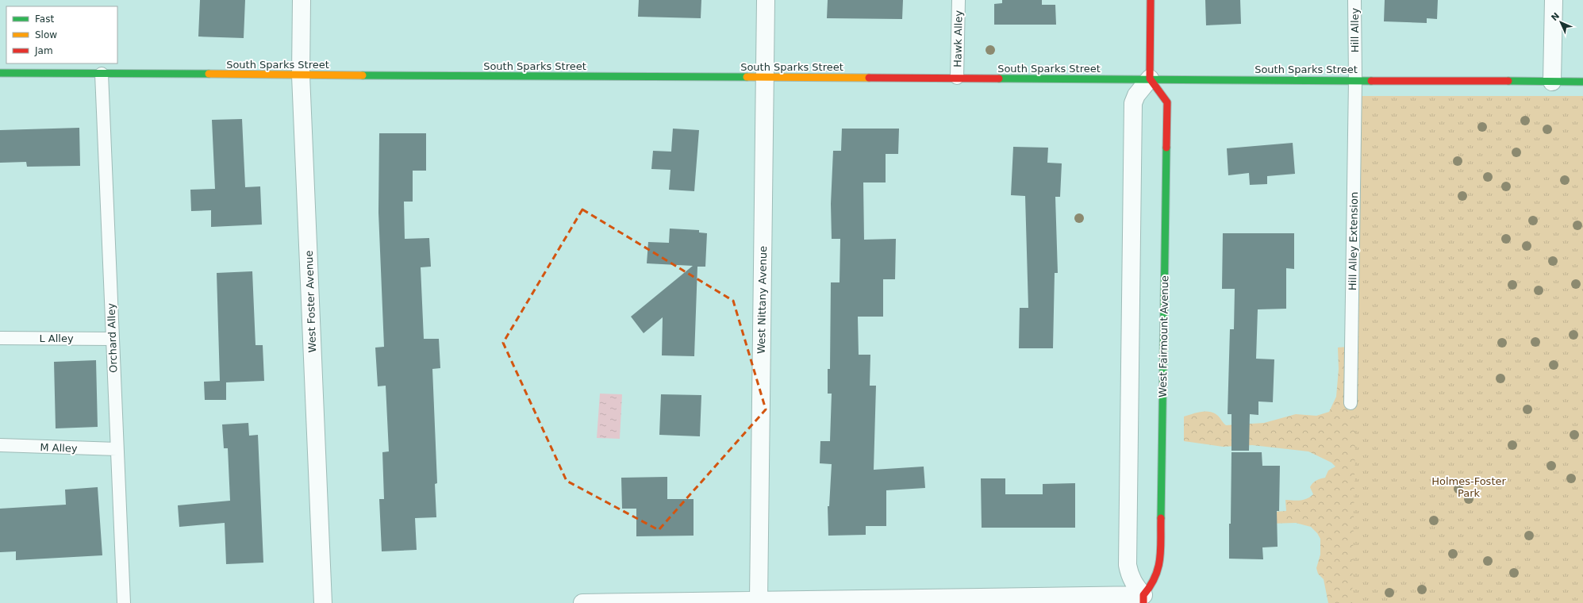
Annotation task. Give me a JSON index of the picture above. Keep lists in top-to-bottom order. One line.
{"streets":{"street":["South Sparks Street","West Nittany Avenue","West Foster Avenue","West Fairmount Avenue"],"lane":["Hill Alley","Hawk Alley","Hill Alley Extension","L Alley","Orchard Alley","M Alley"]},"crossings":[["Hill Alley","South Sparks Street"],["Hill Alley","Hill Alley Extension"],["Hawk Alley","South Sparks Street"],["South Sparks Street","Hill Alley Extension"],["South Sparks Street","West Nittany Avenue"],["South Sparks Street","West Foster Avenue"],["South Sparks Street","West Fairmount Avenue"],["South Sparks Street","Orchard Alley"],["L Alley","Orchard Alley"],["Orchard Alley","M Alley"]],"parks":["Holmes-Foster Park"],"legend":["Fast","Slow","Jam"],"north":"top left"}
